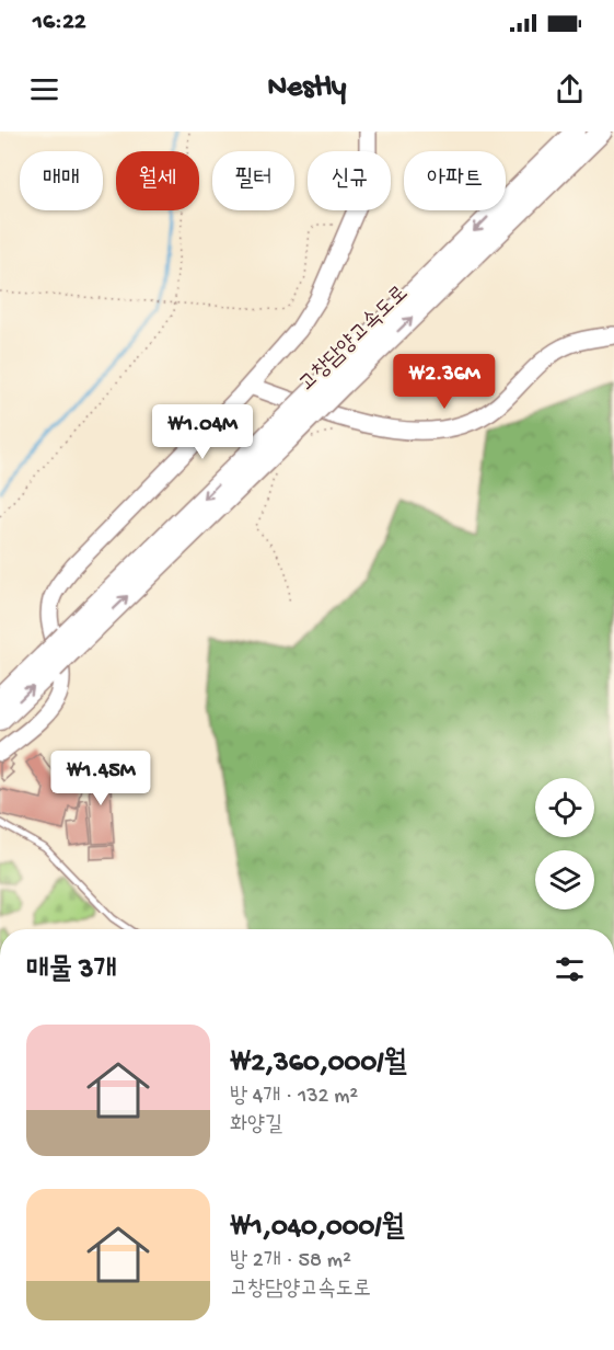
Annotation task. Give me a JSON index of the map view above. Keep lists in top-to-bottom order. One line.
{"streets":{"highway":["고창담양고속도로"]},"page":{"status":"16:22","header":"Nestly","chip":["매매","월세","필터","신규","아파트"],"price":["₩2.36M","₩1.04M","₩1.45M"],"heading":"매물 3개","list":[{"name":"₩2,360,000/월","note":"방 4개 · 132 m² · 화양길"},{"name":"₩1,040,000/월","note":"방 2개 · 58 m² · 고창담양고속도로"}]}}
